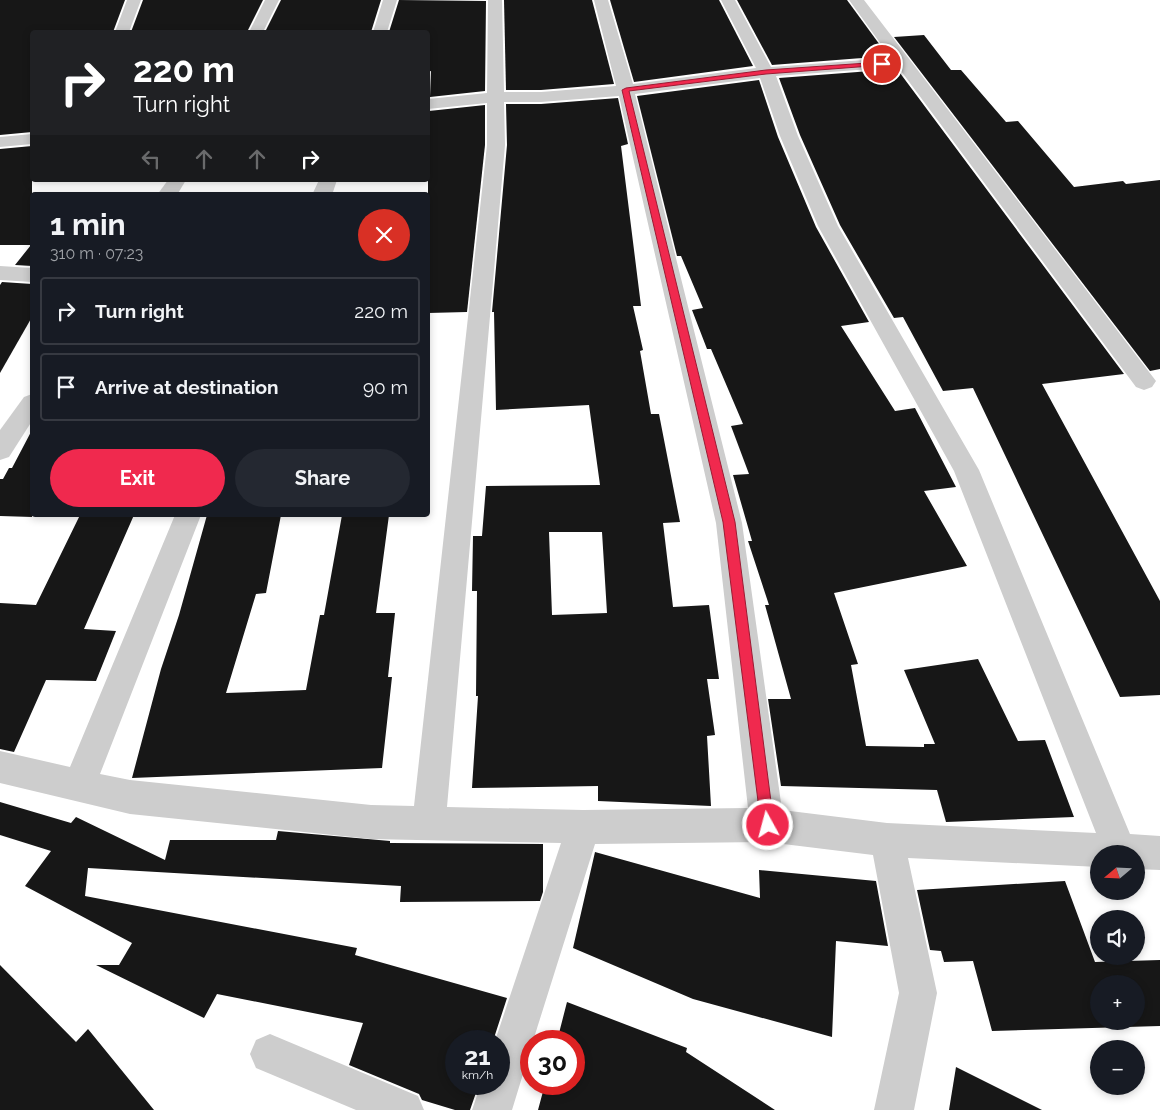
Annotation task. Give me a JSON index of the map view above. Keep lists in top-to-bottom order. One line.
{"north":"left","page":{"turn":["220 m","Turn right"],"heading":["1 min","310 m · 07:23"],"list":[{"name":"Turn right","value":"220 m"},{"name":"Arrive at destination","value":"90 m"}],"buttons":["Exit","Share"],"map_buttons":["+","−"],"speed":"21 km/h","limit":"30"}}
